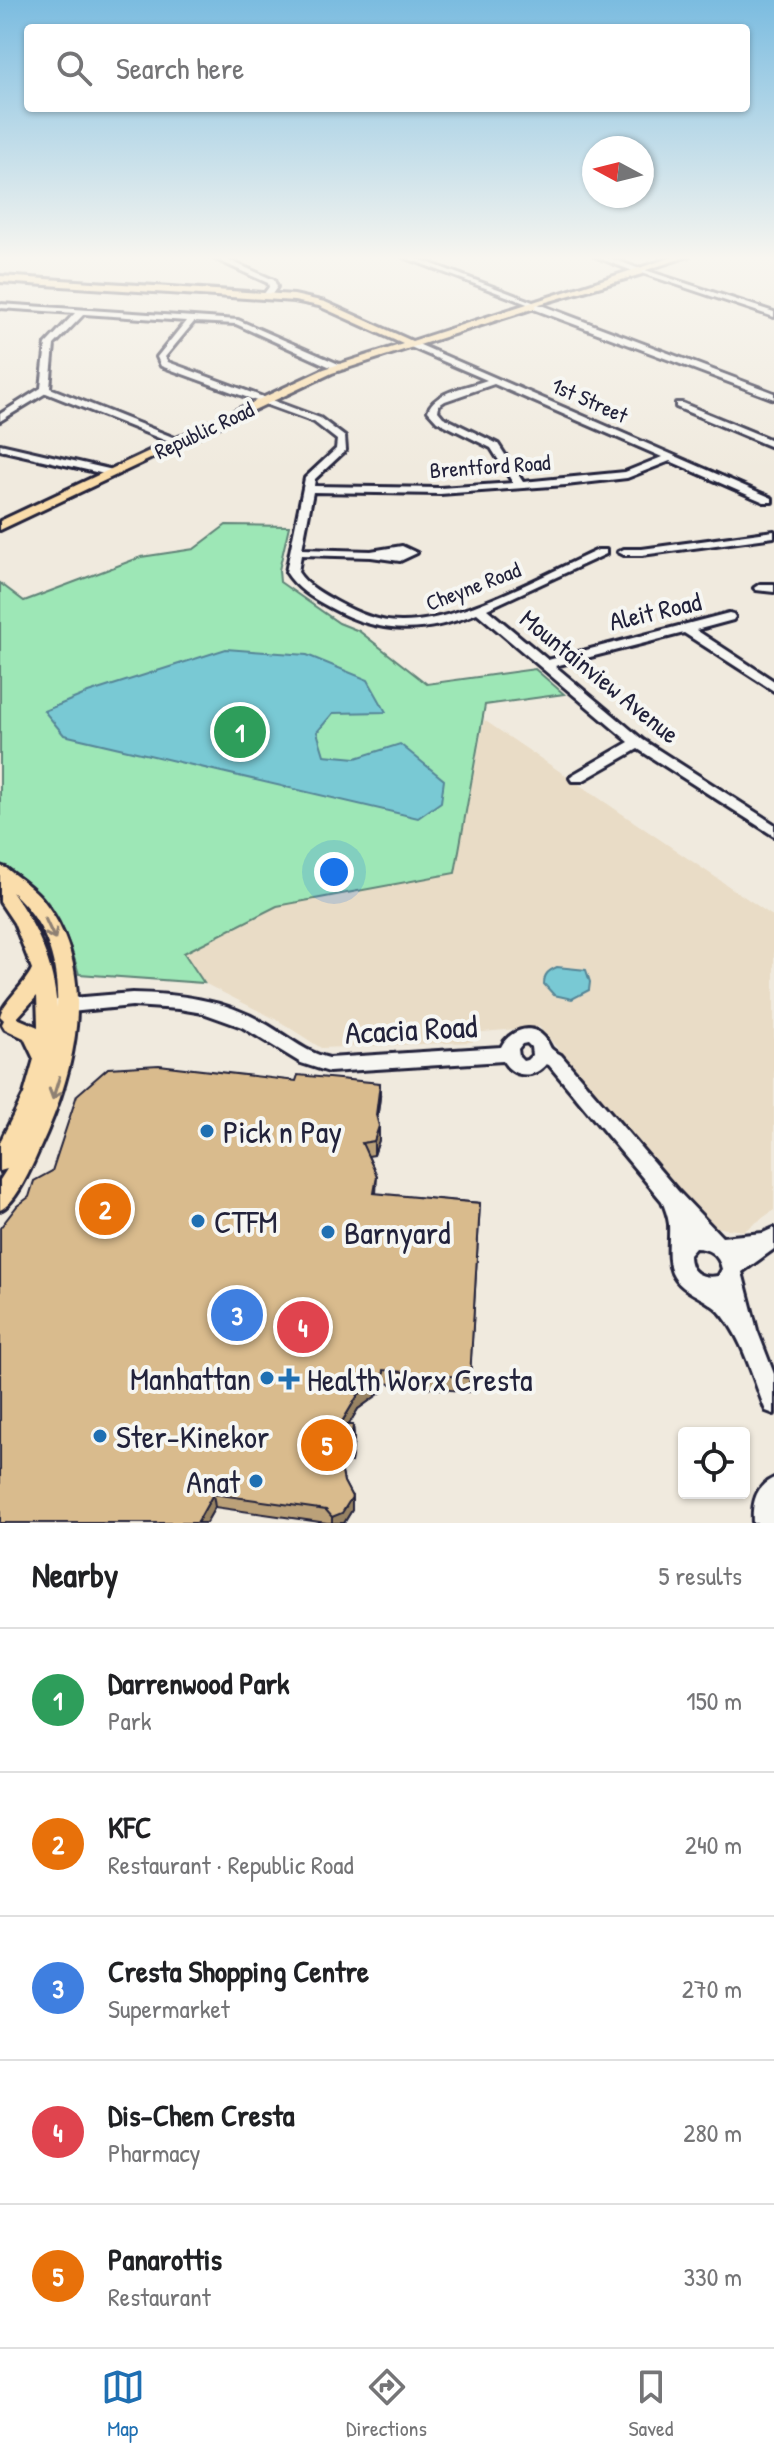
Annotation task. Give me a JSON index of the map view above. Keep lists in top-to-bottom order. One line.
{"streets":{"main road":["Republic Road"],"street":["1st Street","Brentford Road","Cheyne Road","Aleit Road","Mountainview Avenue","Acacia Road"]},"crossings":[["1st Street","Republic Road"],["1st Street","Brentford Road"],["Republic Road","Cheyne Road"],["Brentford Road","Cheyne Road"],["Cheyne Road","Mountainview Avenue"],["Aleit Road","Mountainview Avenue"]],"places":{"other":["Pick n Pay","CTFM","Barnyard","Manhattan","Ster-Kinekor","Anat"],"health":["Health Worx Cresta"]},"north":"left","page":{"search":"Search here","pins":["1","2","3","4","5"],"heading":["Nearby","5 results"],"list":[{"mark":"1","name":"Darrenwood Park","note":"Park","value":"150 m"},{"mark":"2","name":"KFC","note":"Restaurant · Republic Road","value":"240 m"},{"mark":"3","name":"Cresta Shopping Centre","note":"Supermarket","value":"270 m"},{"mark":"4","name":"Dis-Chem Cresta","note":"Pharmacy","value":"280 m"},{"mark":"5","name":"Panarottis","note":"Restaurant","value":"330 m"}],"nav":["Map","Directions","Saved"]}}
